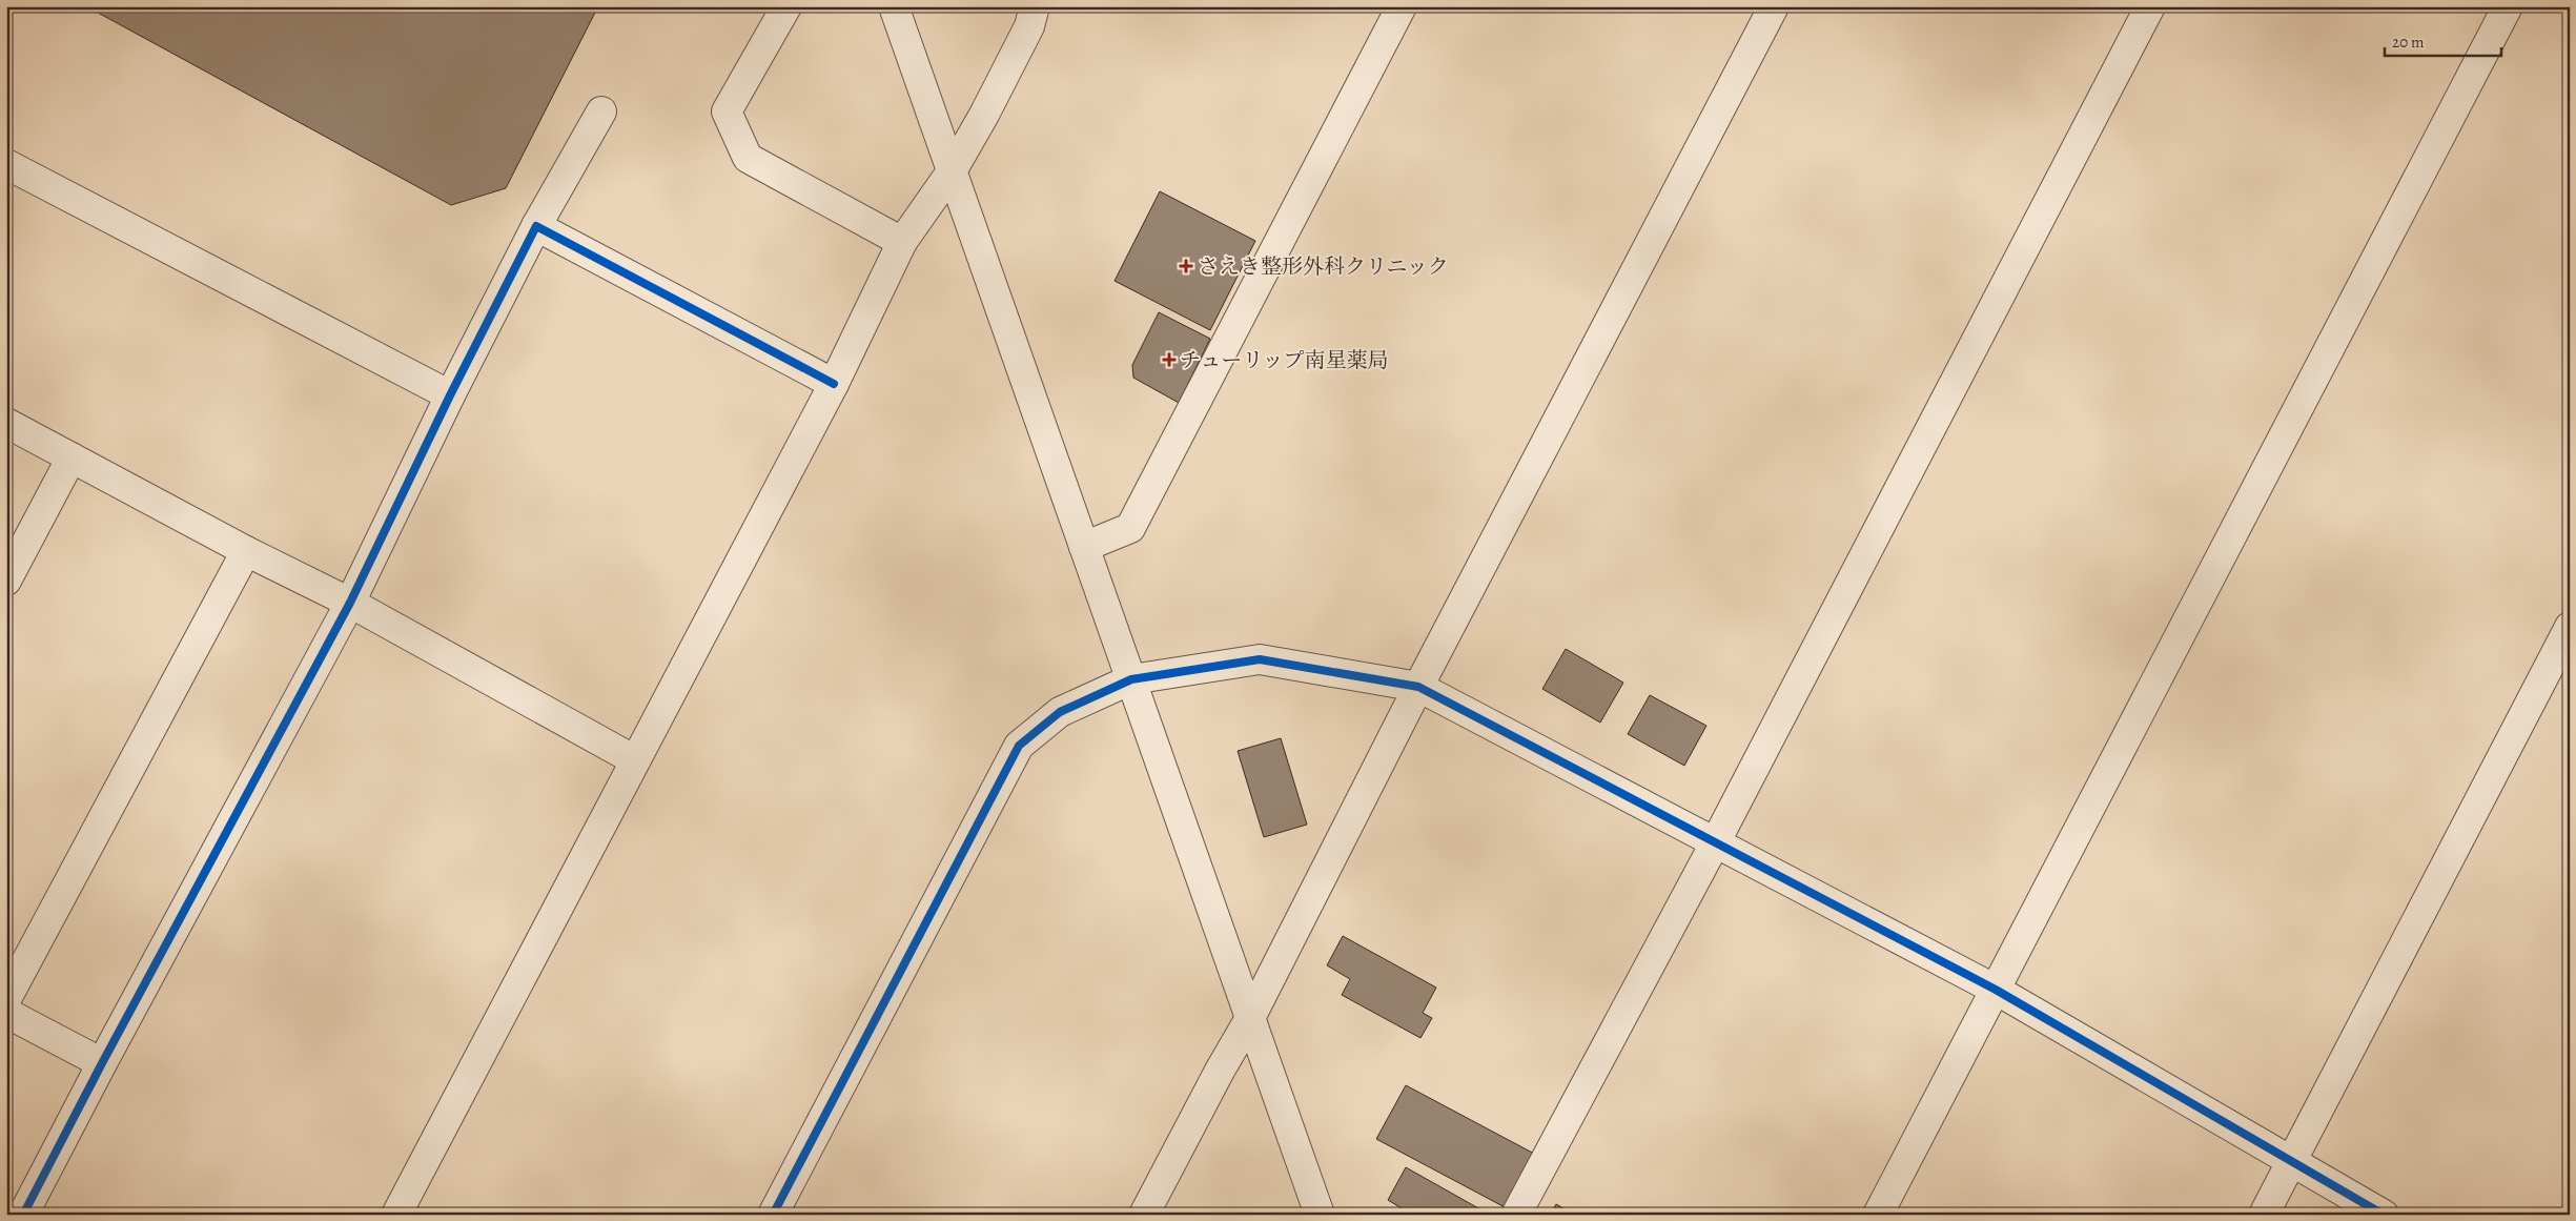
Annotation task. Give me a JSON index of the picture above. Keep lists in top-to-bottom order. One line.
{"places":{"health":["さえき整形外科クリニック","チューリップ南星薬局"]},"scale_bar":"20 m"}
